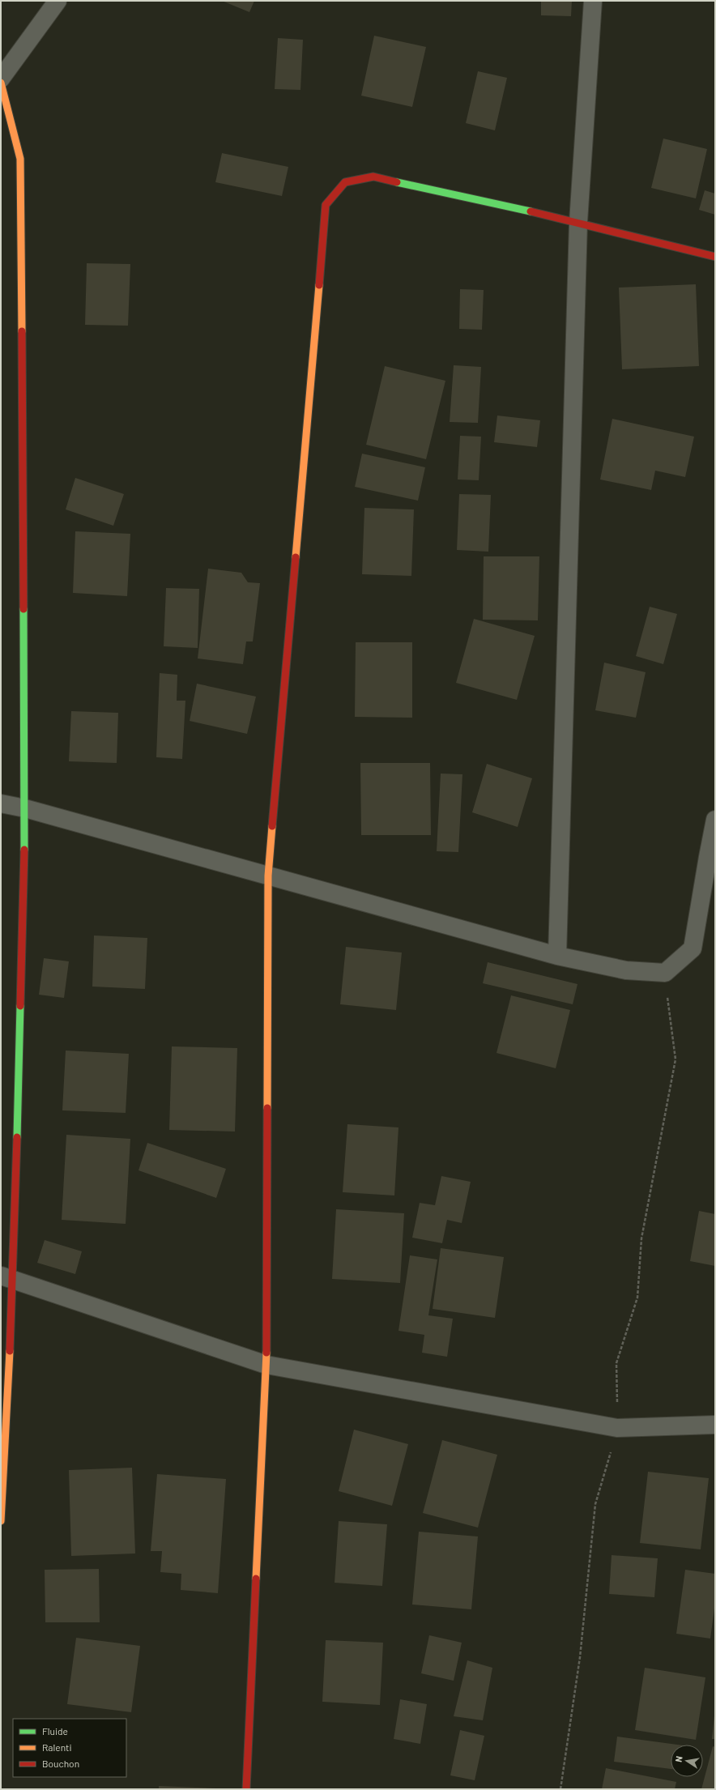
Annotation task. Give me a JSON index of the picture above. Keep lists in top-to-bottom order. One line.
{"legend":["Fluide","Ralenti","Bouchon"],"north":"left"}
